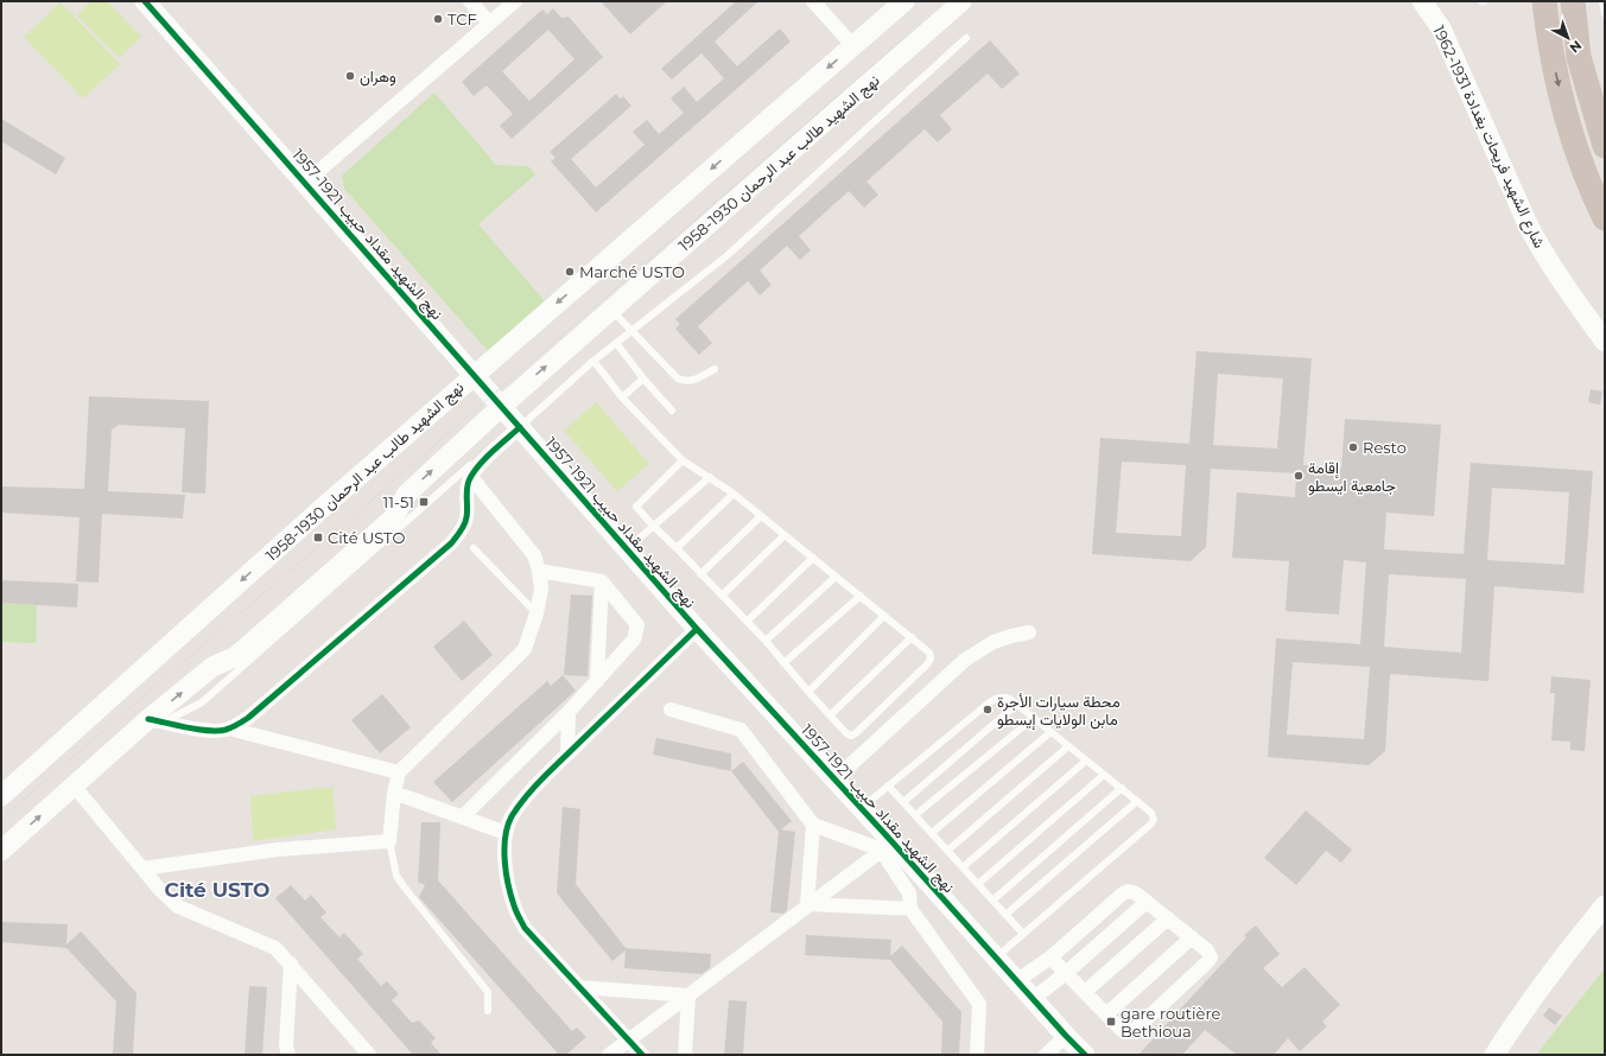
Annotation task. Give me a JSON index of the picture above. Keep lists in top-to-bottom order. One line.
{"streets":{"main road":["شارع الشهيد فريحات بغدادة 1931-1962","نهج الشهيد طالب عبد الرحمان 1930-1958","نهج الشهيد مقداد حبيب 1921-1957"]},"crossings":[["نهج الشهيد طالب عبد الرحمان 1930-1958","نهج الشهيد مقداد حبيب 1921-1957"]],"districts":["Cité USTO"],"places":{"other":["TCF","وهران","Marché USTO","Resto","إقامة جامعية ايسطو","محطة سيارات الأجرة مابن الولايات إيسطو"],"transit":["11-51","Cité USTO","gare routière Bethioua"]},"north":"bottom right"}
